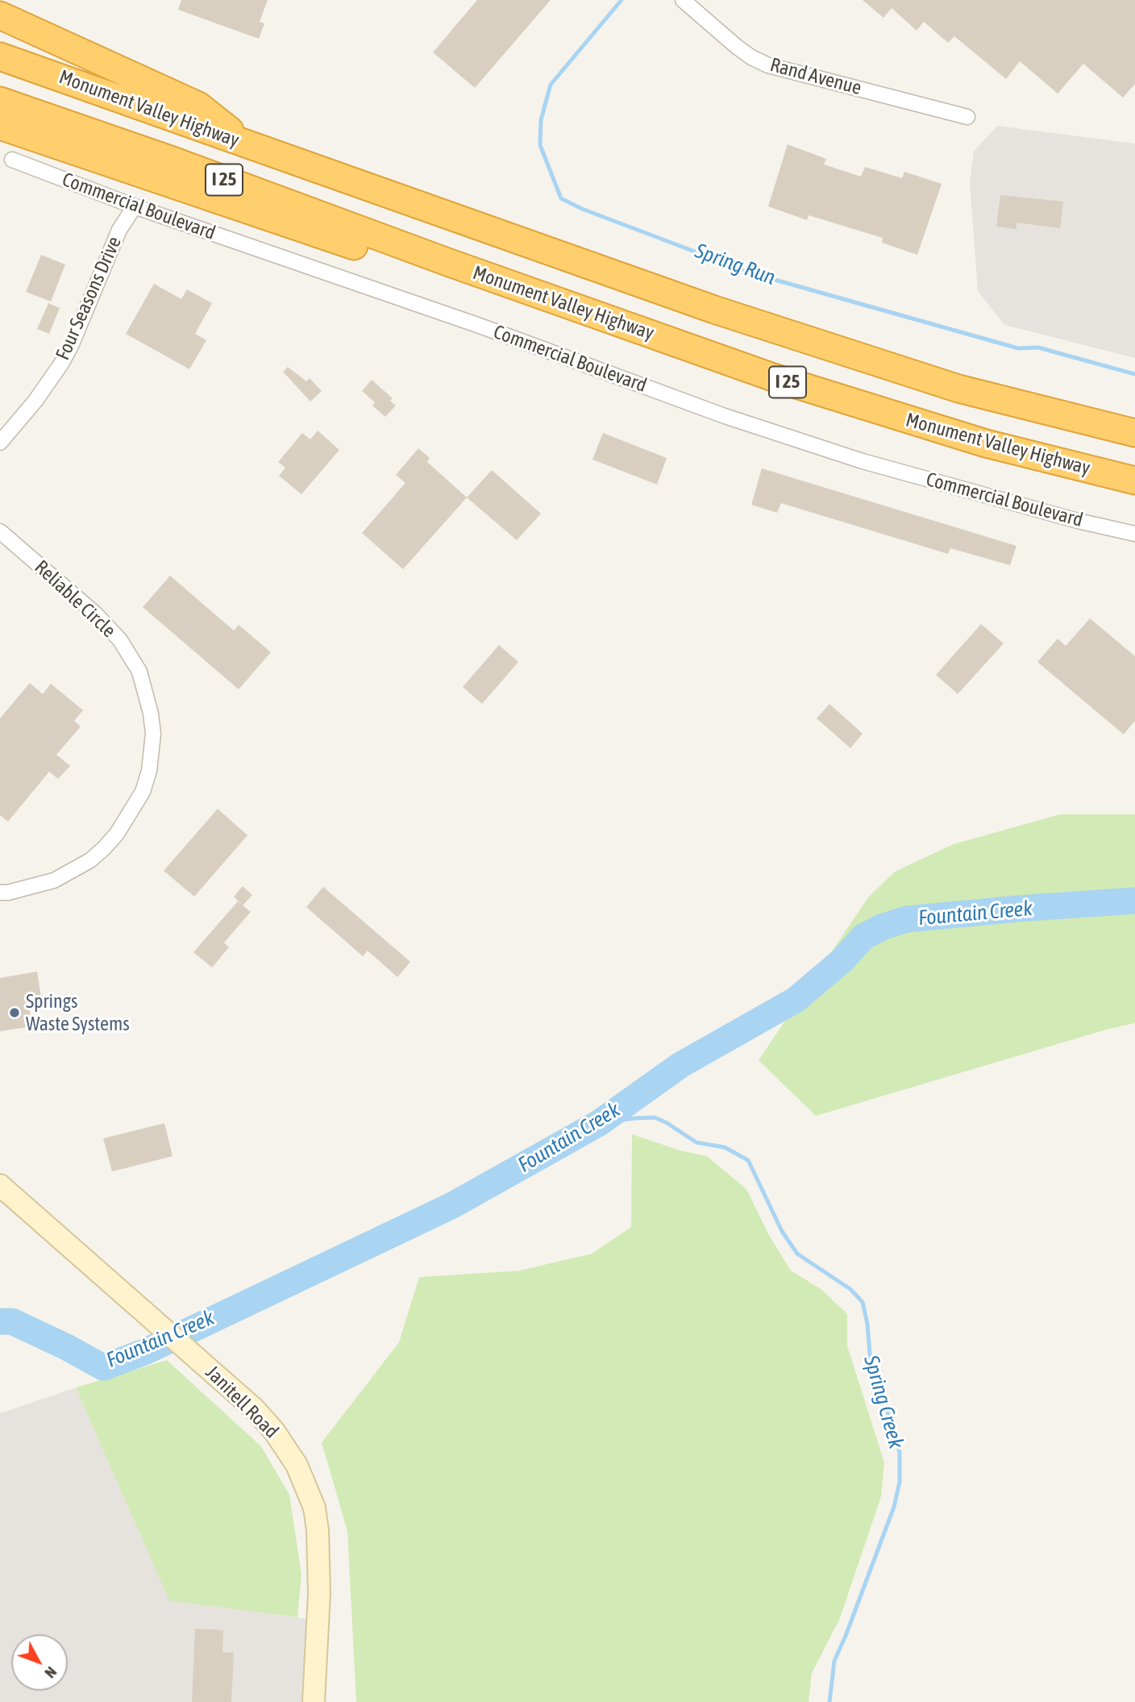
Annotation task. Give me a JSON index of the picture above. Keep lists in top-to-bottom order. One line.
{"streets":{"highway":["Monument Valley Highway","I 25"],"street":["Rand Avenue","Commercial Boulevard","Four Seasons Drive","Reliable Circle","Janitell Road"]},"crossings":[["Commercial Boulevard","Four Seasons Drive"]],"water":["Spring Run","Fountain Creek","Spring Creek"],"places":["Springs Waste Systems"],"north":"bottom right"}
